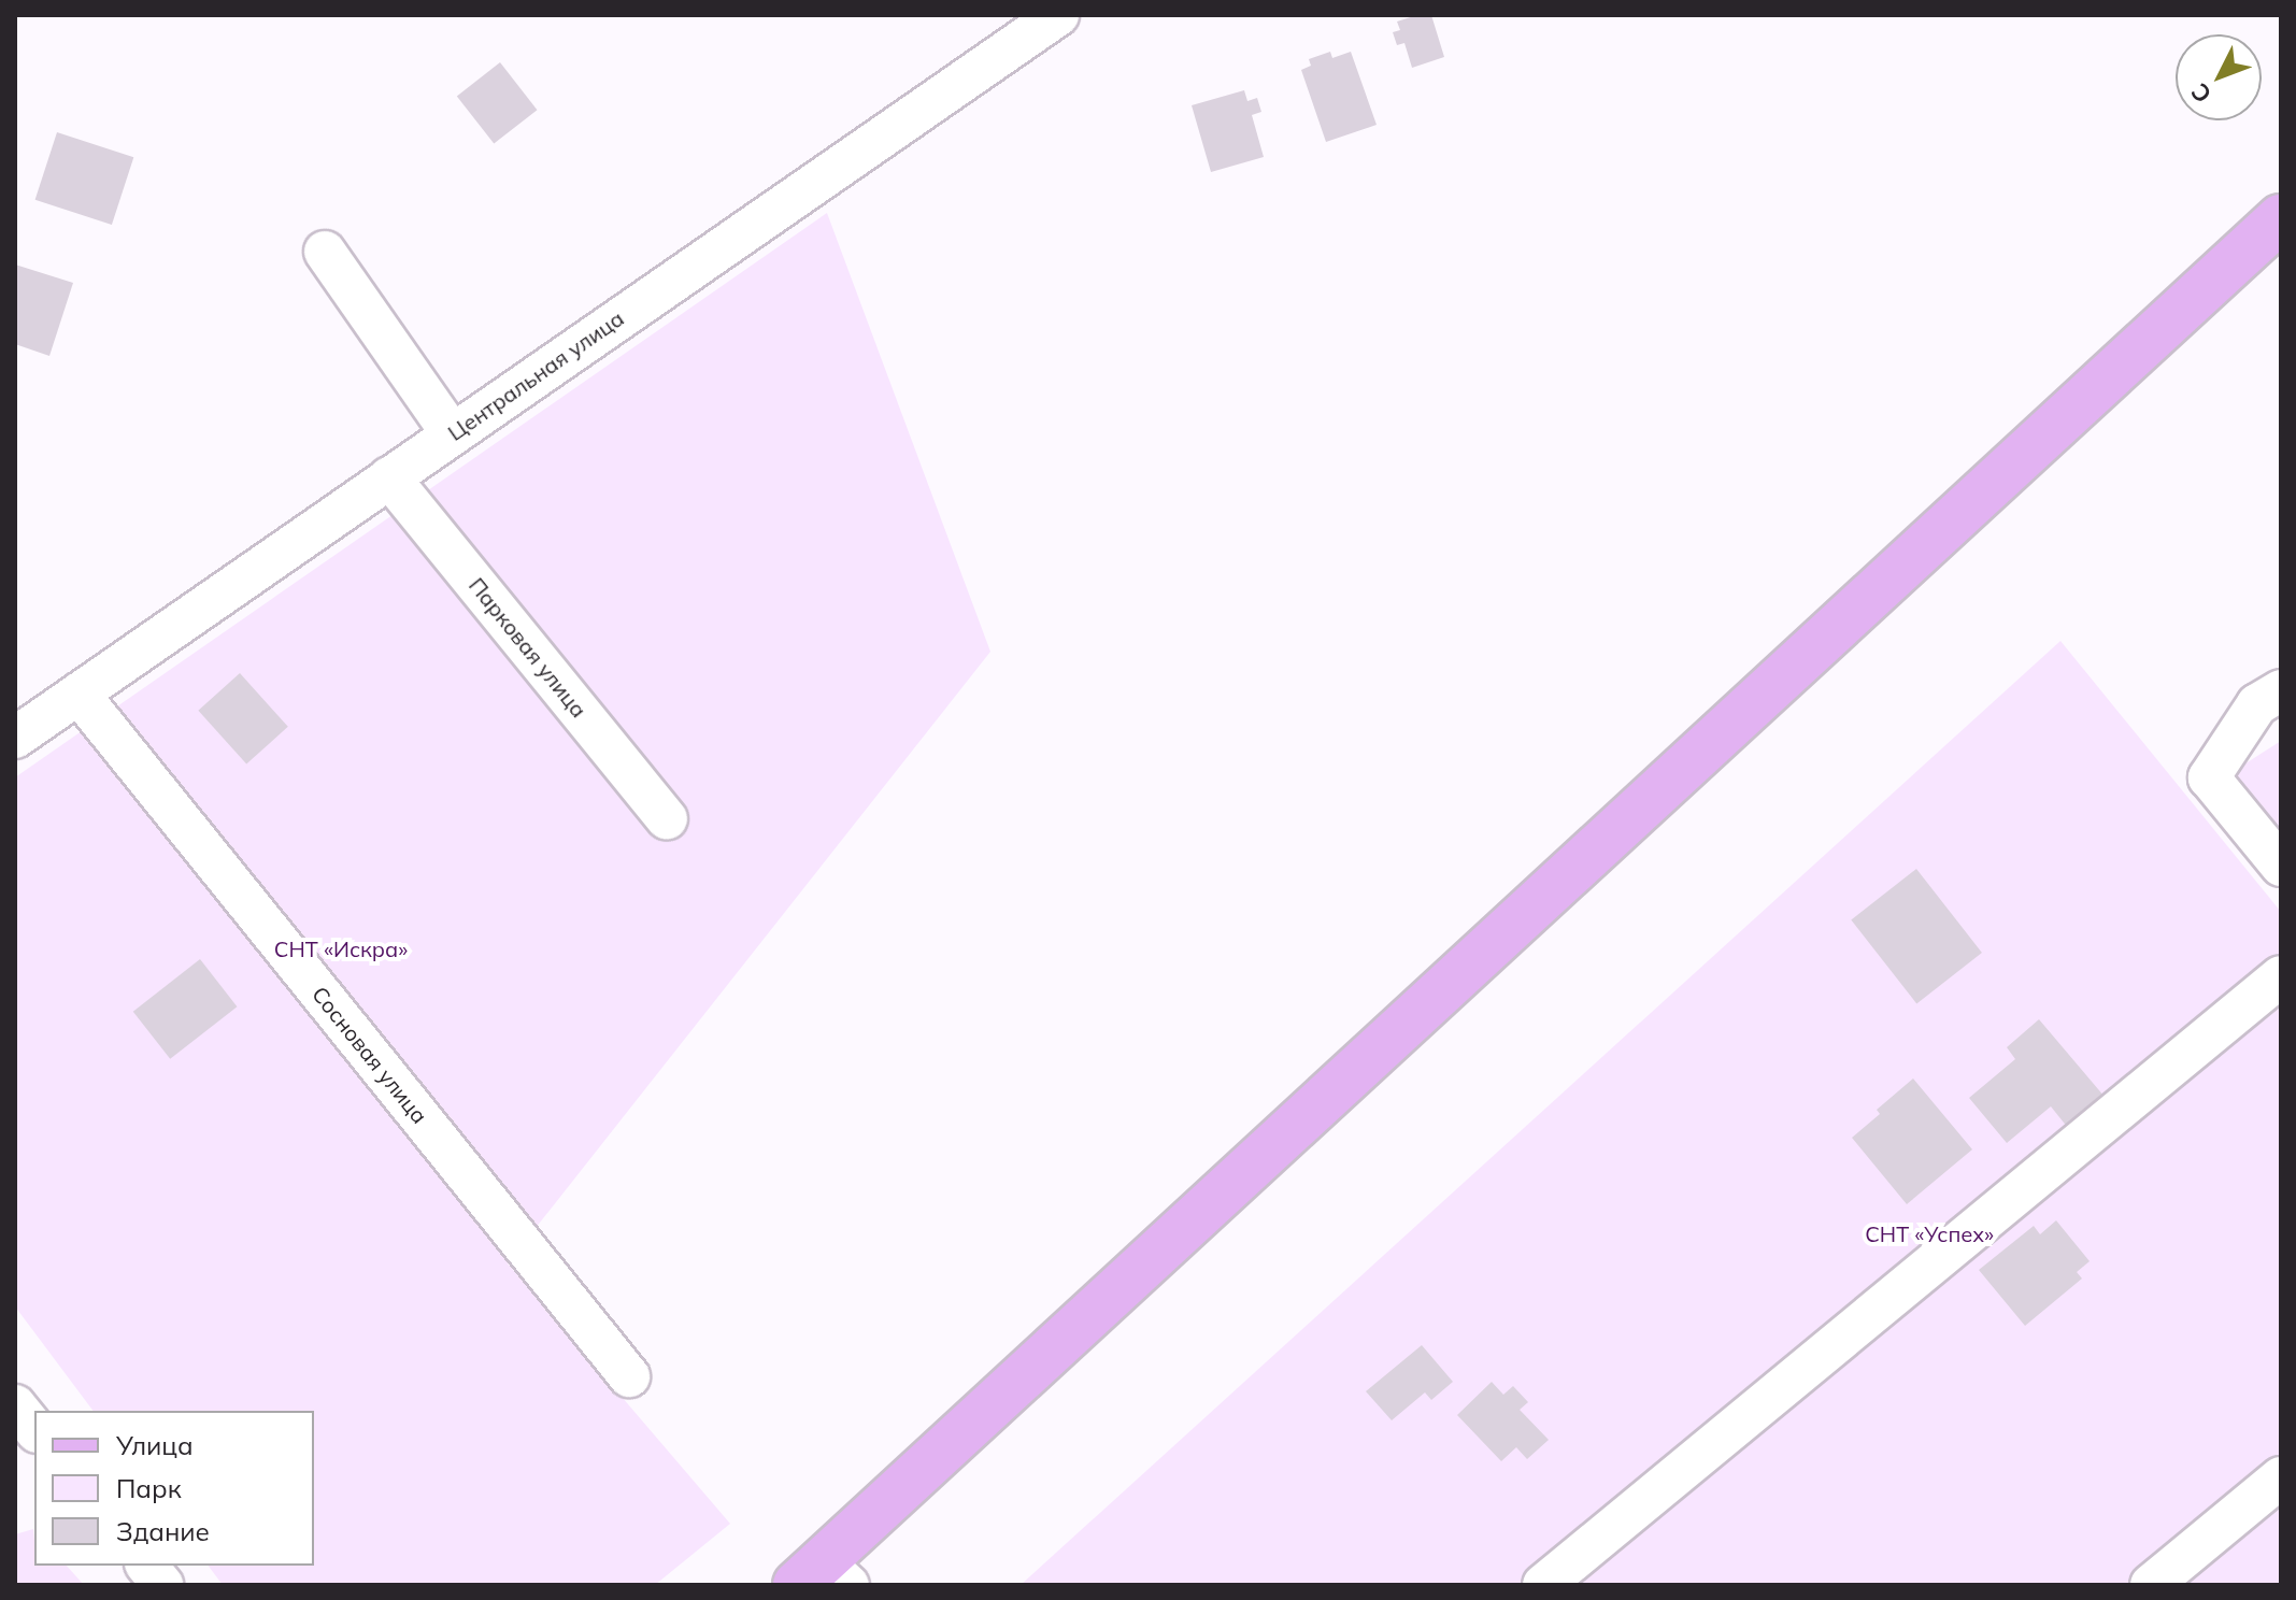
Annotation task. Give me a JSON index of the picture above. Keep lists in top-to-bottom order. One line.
{"streets":{"street":["Центральная улица","Парковая улица","Сосновая улица"]},"crossings":[["Центральная улица","Парковая улица"],["Центральная улица","Сосновая улица"]],"parks":["СНТ «Искра»","СНТ «Успех»"],"legend":["Улица","Парк","Здание"],"north":"bottom left"}
